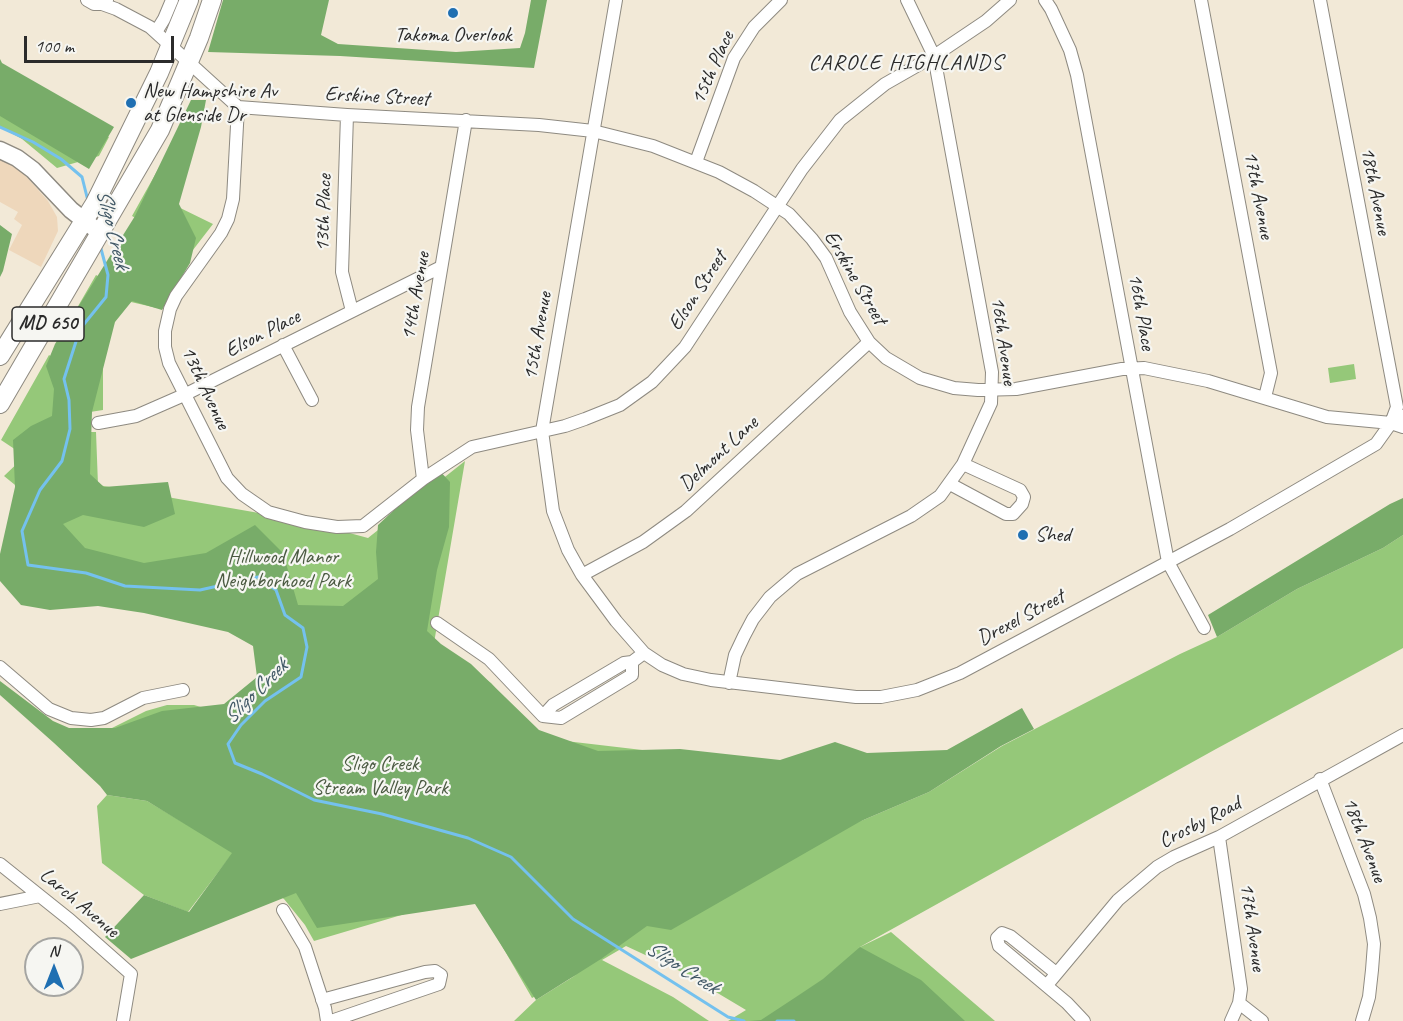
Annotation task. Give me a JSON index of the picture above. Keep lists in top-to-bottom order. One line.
{"streets":{"main road":["MD 650"],"street":["15th Place","Erskine Street","18th Avenue","17th Avenue","13th Place","Elson Street","14th Avenue","16th Place","Elson Place","15th Avenue","16th Avenue","13th Avenue","Delmont Lane","Drexel Street","Crosby Road","Larch Avenue"]},"crossings":[["15th Place","Erskine Street"],["Erskine Street","18th Avenue"],["Erskine Street","17th Avenue"],["Erskine Street","13th Place"],["Erskine Street","Elson Street"],["Erskine Street","14th Avenue"],["Erskine Street","16th Place"],["Erskine Street","15th Avenue"],["Erskine Street","16th Avenue"],["Erskine Street","13th Avenue"],["Erskine Street","Delmont Lane"],["Erskine Street","Drexel Street"],["18th Avenue","Drexel Street"],["18th Avenue","Crosby Road"],["17th Avenue","Crosby Road"],["13th Place","Elson Place"],["Elson Street","14th Avenue"],["Elson Street","15th Avenue"],["Elson Street","16th Avenue"],["Elson Street","13th Avenue"],["14th Avenue","Elson Place"],["16th Place","Drexel Street"],["Elson Place","13th Avenue"],["15th Avenue","Delmont Lane"],["15th Avenue","Drexel Street"],["16th Avenue","Drexel Street"]],"districts":["CAROLE HIGHLANDS"],"water":["Sligo Creek"],"parks":["Hillwood Manor Neighborhood Park","Sligo Creek Stream Valley Park"],"places":["Takoma Overlook","New Hampshire Av at Glenside Dr","Shed"],"scale_bar":"100 m","north":"top"}
